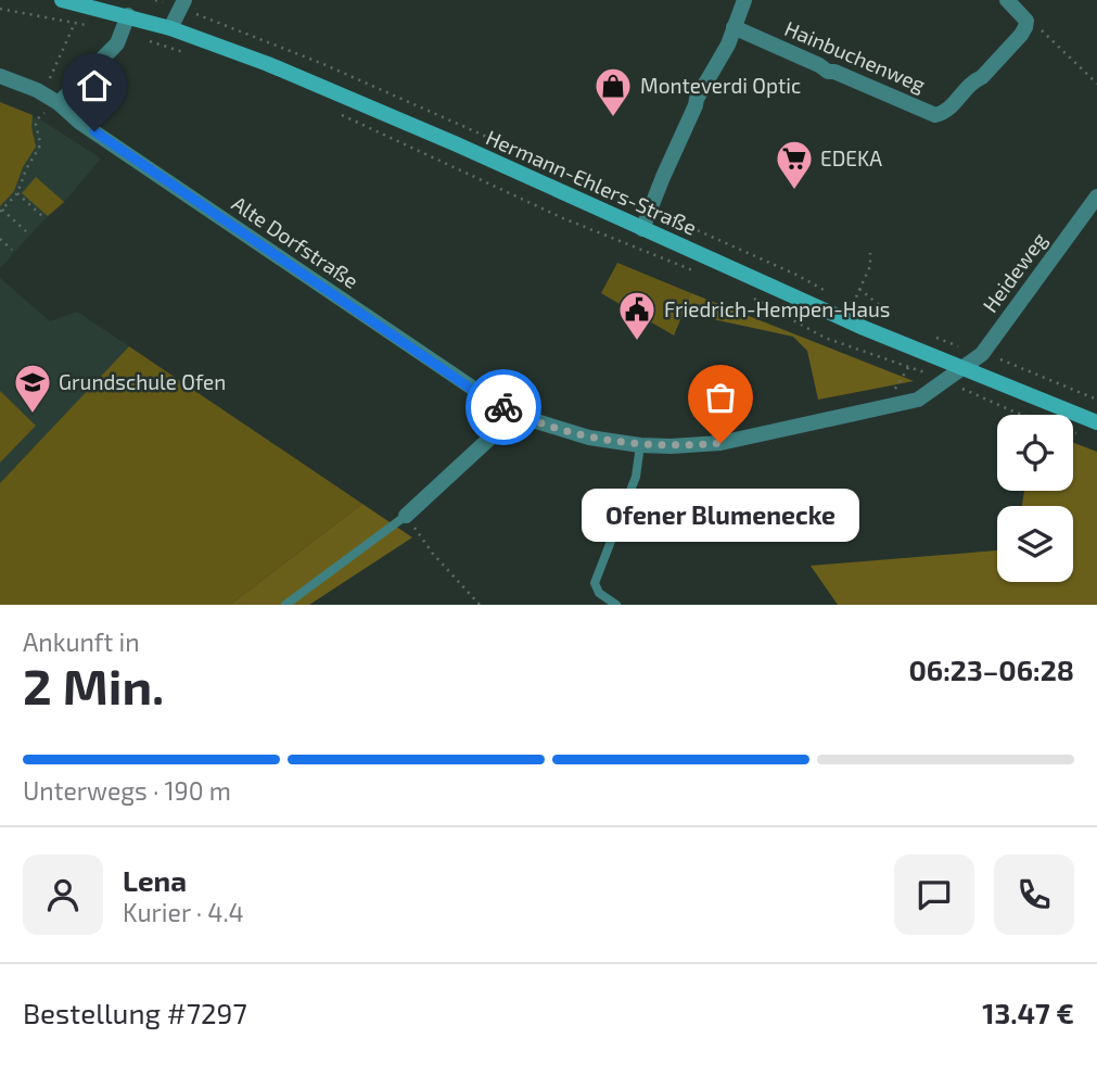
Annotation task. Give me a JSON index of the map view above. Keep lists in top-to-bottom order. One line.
{"streets":{"street":["Hainbuchenweg","Hermann-Ehlers-Straße","Alte Dorfstraße","Heideweg"]},"crossings":[["Hermann-Ehlers-Straße","Alte Dorfstraße"],["Hermann-Ehlers-Straße","Heideweg"],["Alte Dorfstraße","Heideweg"]],"places":{"shop":["Monteverdi Optic"],"supermarket":["EDEKA"],"public building":["Friedrich-Hempen-Haus"],"school or university":["Grundschule Ofen"],"other":["Ofener Blumenecke"]},"page":{"bubble":"Ofener Blumenecke","heading":["2 Min.","Ankunft in","06:23–06:28"],"panel":["Lena","Kurier · 4.4","Bestellung #7297","13.47 €"],"bar":"Unterwegs · 190 m"}}
